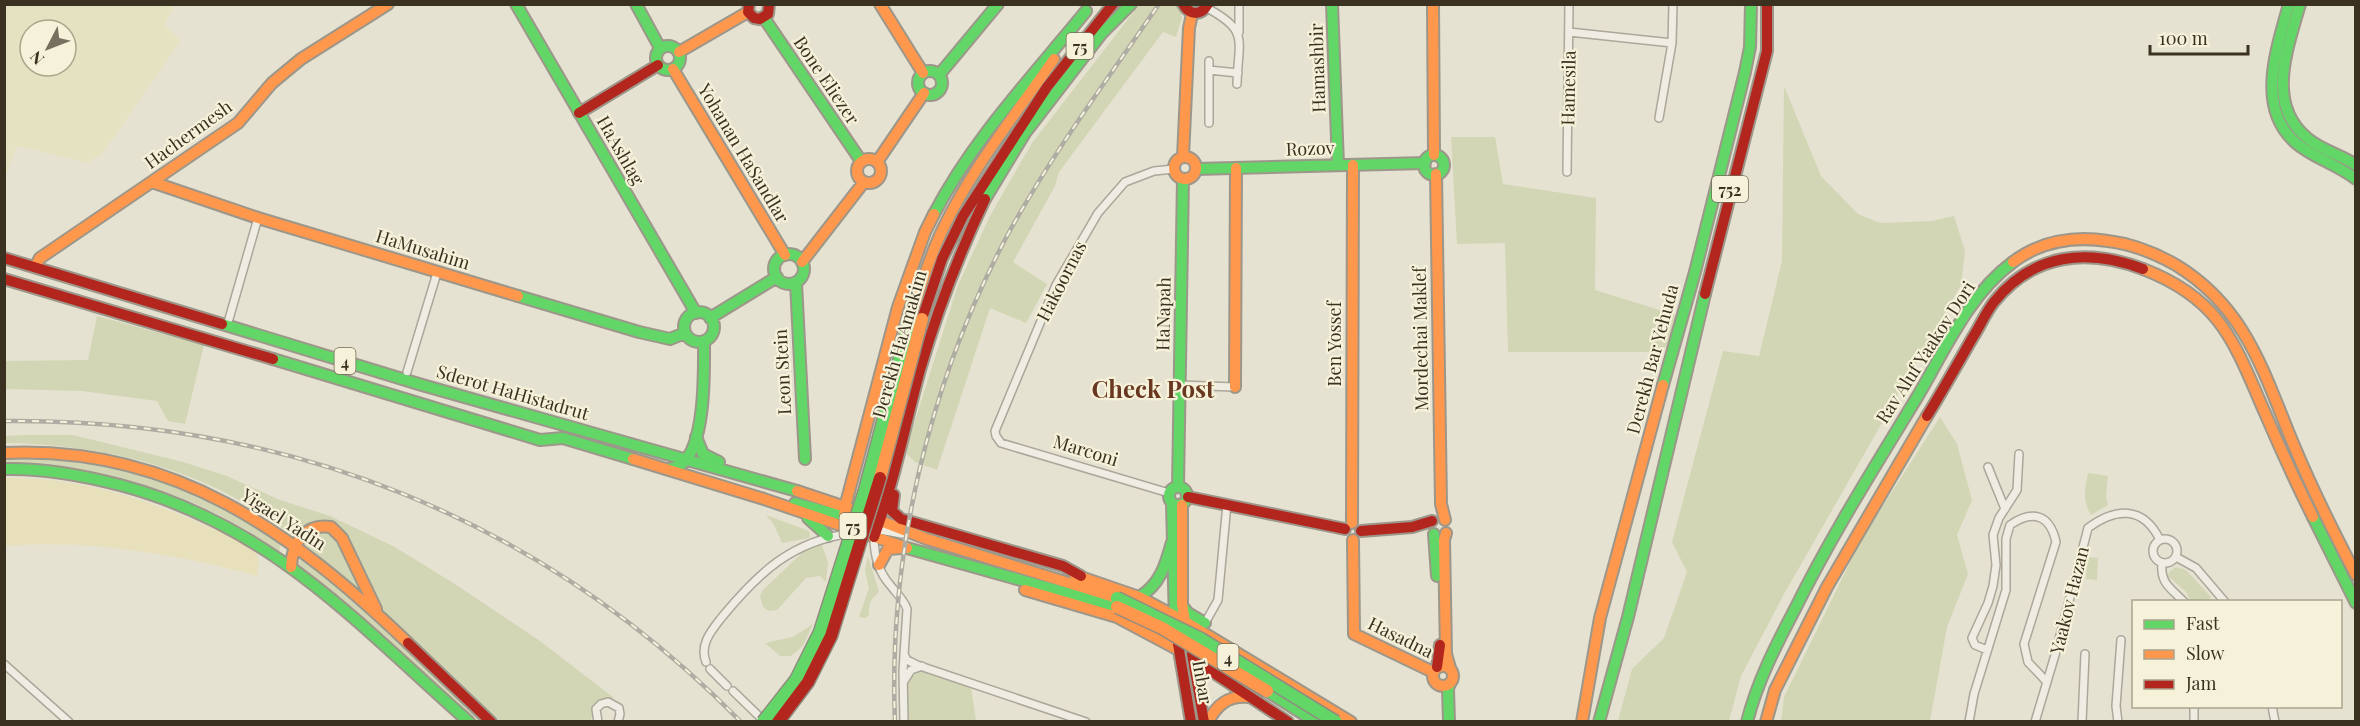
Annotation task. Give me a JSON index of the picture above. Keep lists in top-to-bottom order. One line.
{"streets":{"main road":["75","Hamashbir","Bone Eliezer","Hachermesh","Rozov","HaAshlag","Yohanan HaSandlar","752","HaMusahim","HaNapah","Mordechai Maklef","Derekh HaAmakim","Ben Yossef","Rav Aluf Yaakov Dori","Derekh Bar Yehuda","4","Leon Stein","Sderot HaHistadrut","Marconi","Yigael Yadin","Hasadna","Inbar"],"street":["Hamesila","Hakoornas","Yaakov Hazan"]},"crossings":[["Hamashbir","Rozov"],["Hachermesh","HaMusahim"],["Hachermesh","Sderot HaHistadrut"],["Rozov","Hakoornas"],["Rozov","HaNapah"],["Rozov","Mordechai Maklef"],["Rozov","Ben Yossef"],["HaAshlag","HaMusahim"],["Yohanan HaSandlar","Leon Stein"],["Hakoornas","HaNapah"],["Hakoornas","Marconi"],["HaNapah","Marconi"],["HaNapah","Inbar"],["Mordechai Maklef","Marconi"],["Mordechai Maklef","Hasadna"],["Ben Yossef","Marconi"],["Ben Yossef","Hasadna"],["4","Sderot HaHistadrut"]],"districts":["Check Post"],"legend":["Fast","Slow","Jam"],"scale_bar":"100 m","north":"bottom left"}
